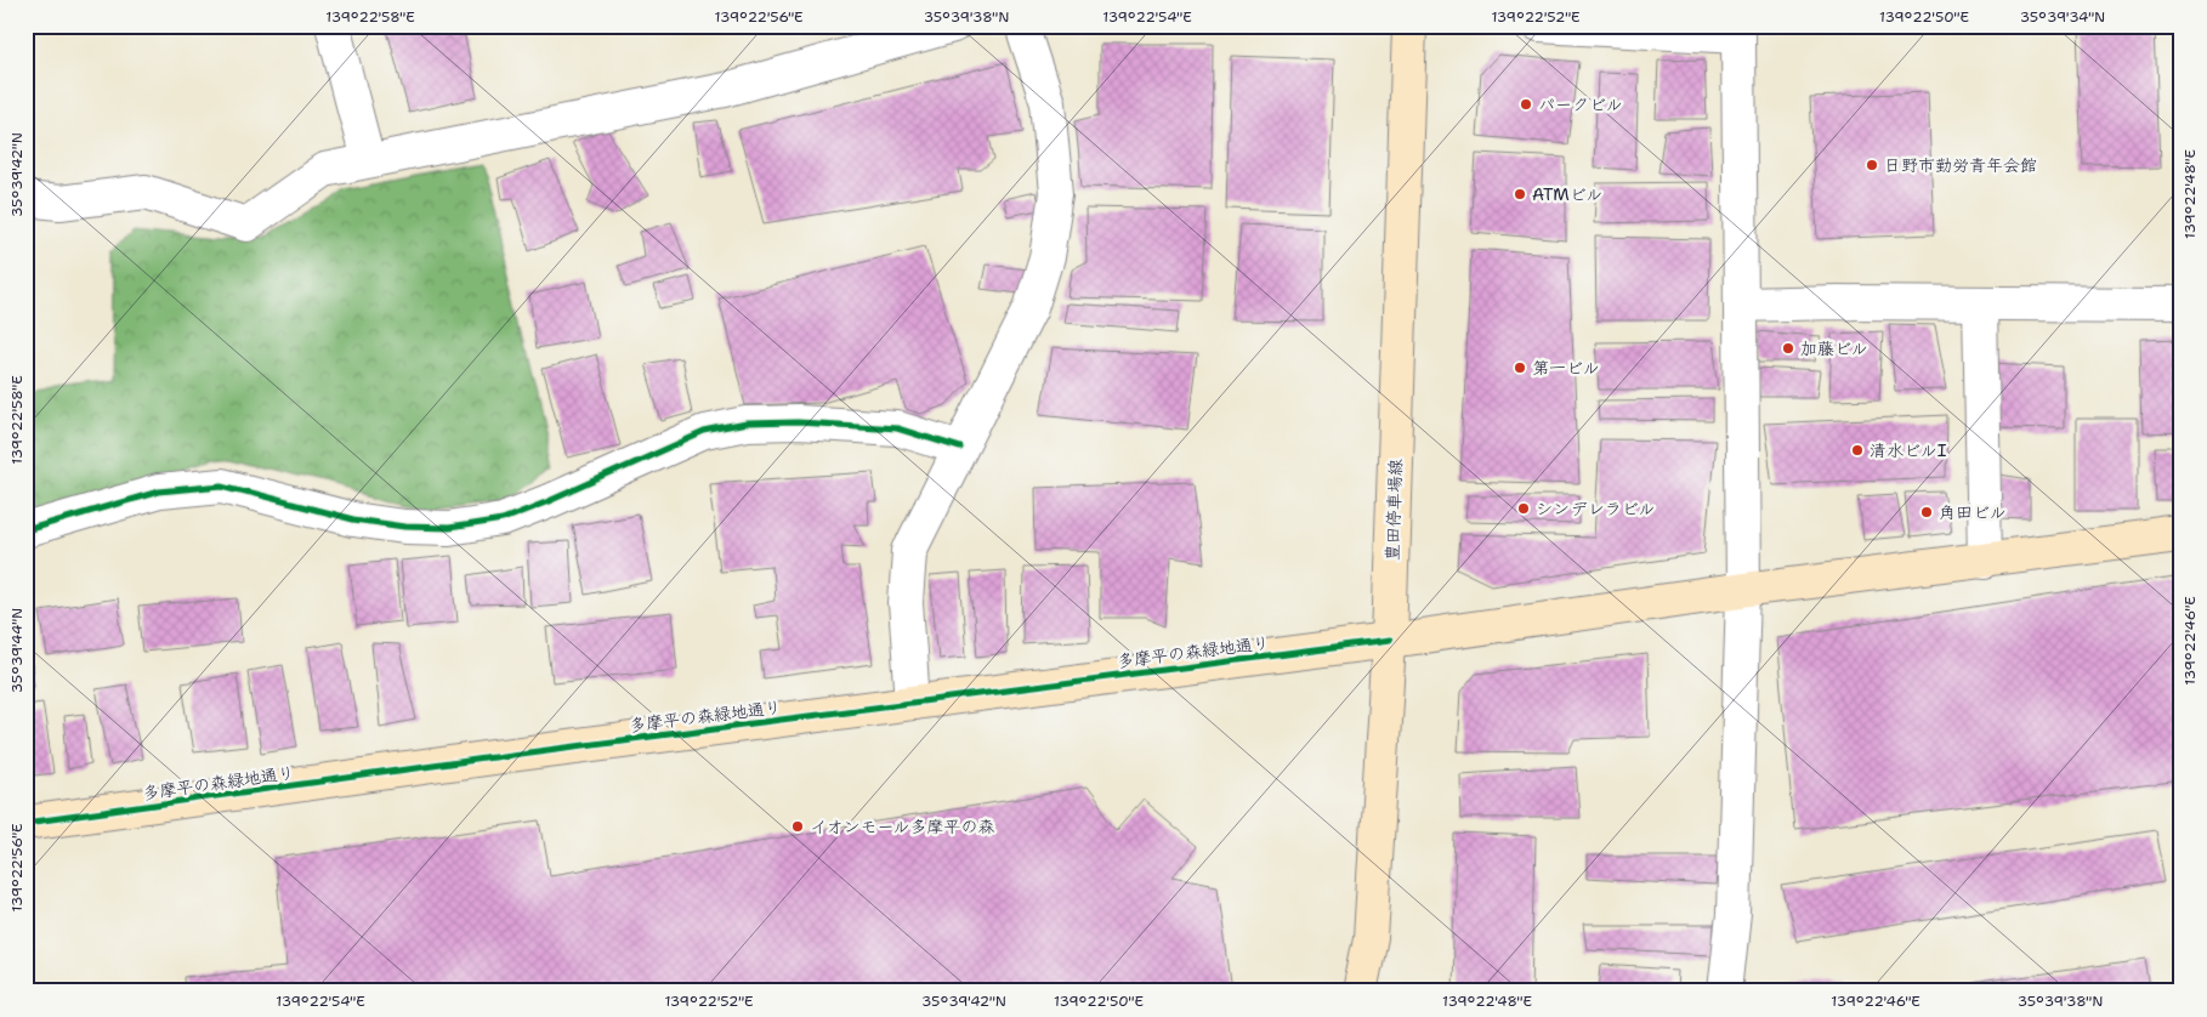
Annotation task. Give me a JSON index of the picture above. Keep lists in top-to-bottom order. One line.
{"streets":{"street":["豊田停車場線","多摩平の森緑地通り"]},"crossings":[["豊田停車場線","多摩平の森緑地通り"]],"places":["パークビル","日野市勤労青年会館","ATMビル","加藤ビル","第一ビル","清水ビルI","シンデレラビル","角田ビル","イオンモール多摩平の森"],"coordinates":["139°22'58\"E","139°22'56\"E","35°39'38\"N","139°22'54\"E","139°22'52\"E","139°22'50\"E","35°39'34\"N","35°39'42\"N","139°22'48\"E","139°22'46\"E","35°39'44\"N"]}
